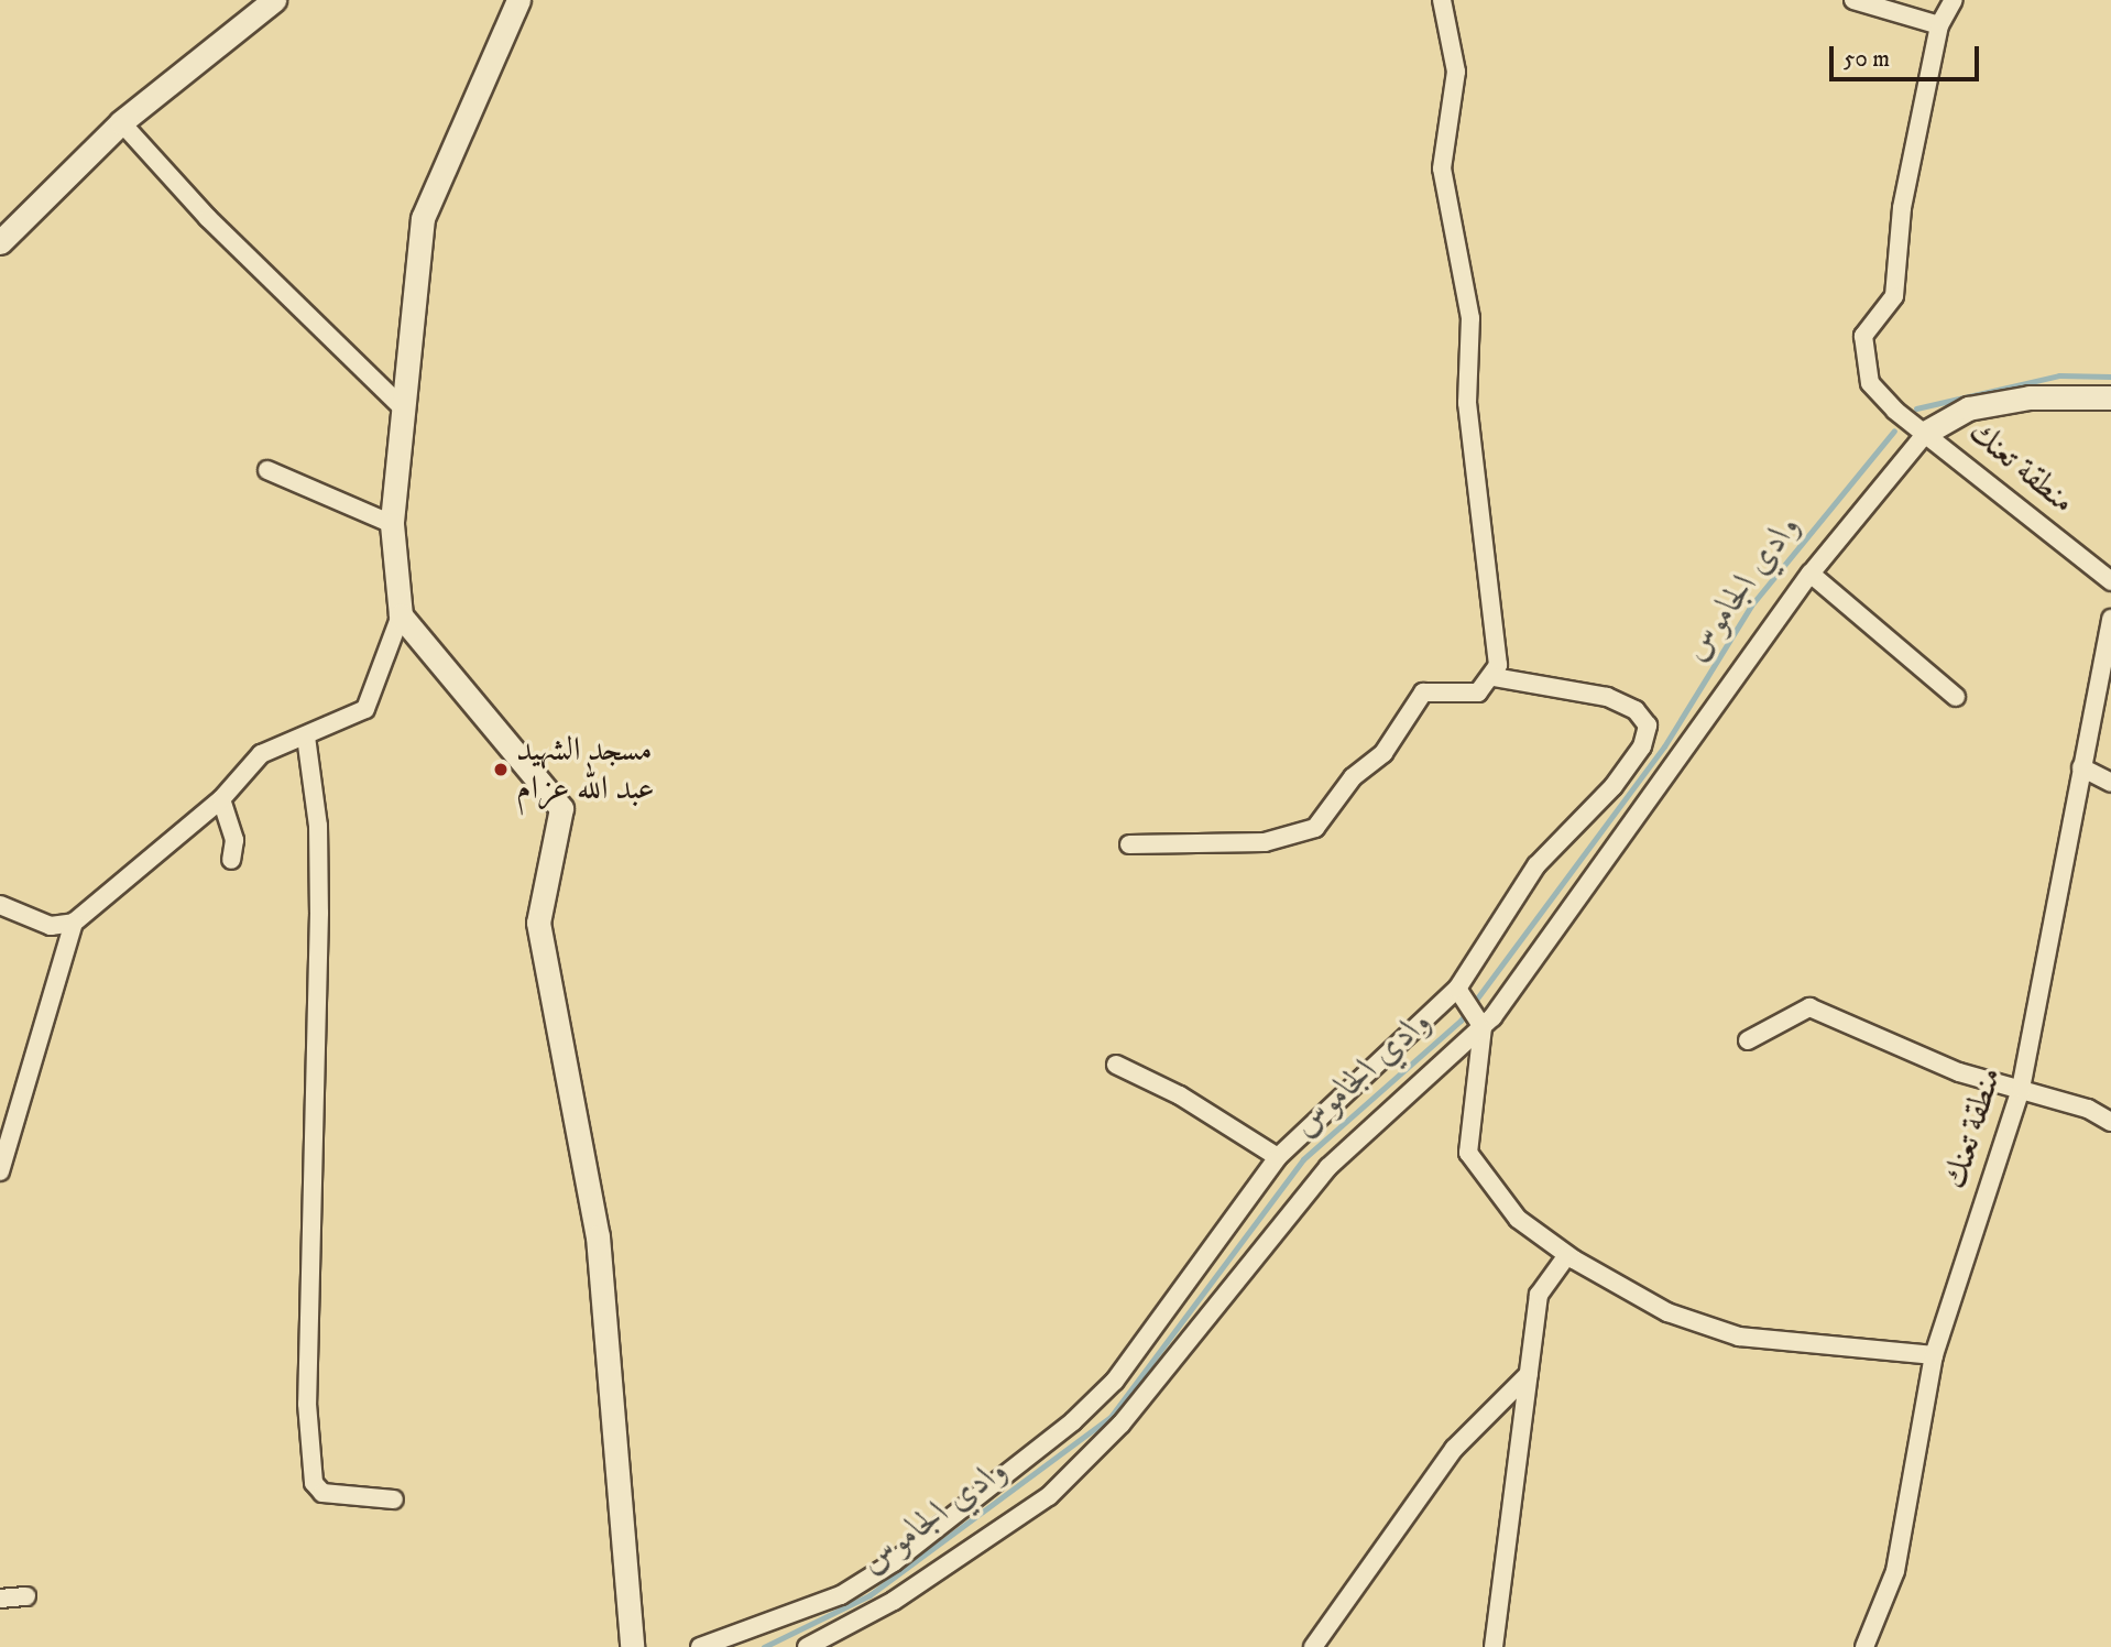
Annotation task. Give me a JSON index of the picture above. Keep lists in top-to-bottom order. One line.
{"streets":{"street":["منطقة تعنك"]},"water":["وادي الجاموس"],"places":["مسجد الشهيد عبد الله عزام"],"scale_bar":"50 m"}
